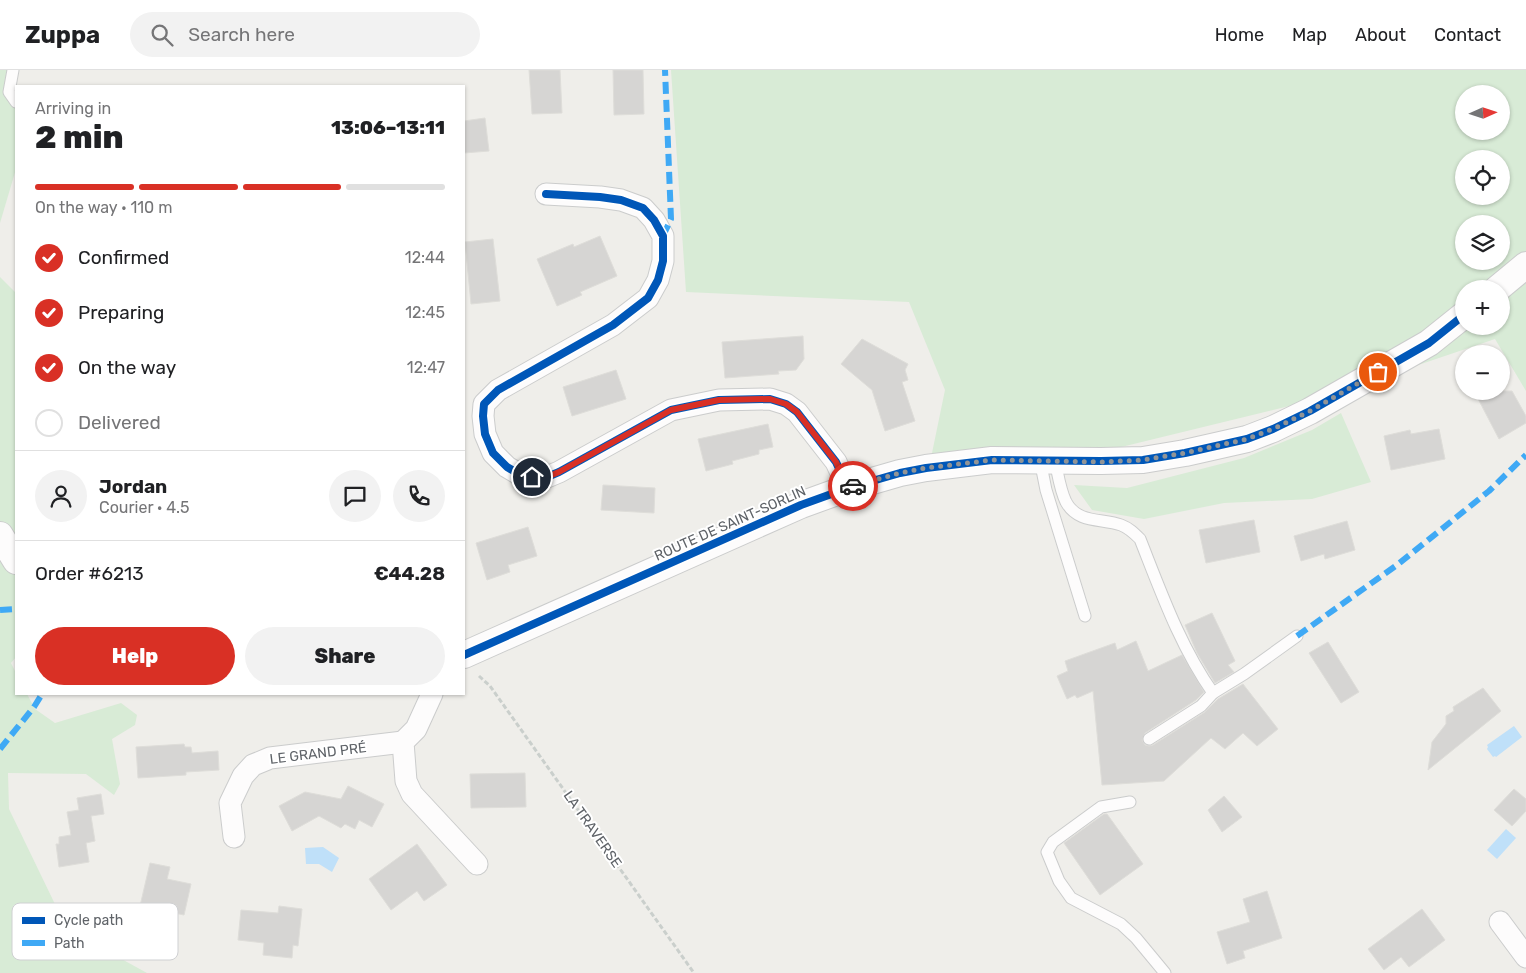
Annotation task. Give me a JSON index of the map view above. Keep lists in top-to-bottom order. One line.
{"streets":{"street":["ROUTE DE SAINT-SORLIN","LE GRAND PRÉ"],"path":["LA TRAVERSE"]},"legend":["Cycle path","Path"],"north":"right","page":{"header":"Zuppa","search":"Search here","nav":["Home","Map","About","Contact"],"map_buttons":["+","−"],"heading":["2 min","Arriving in","13:06–13:11"],"panel":["Jordan","Courier · 4.5","Order #6213","€44.28"],"bar":"On the way · 110 m","list":[["Confirmed","12:44"],["Preparing","12:45"],["On the way","12:47"],"Delivered"],"buttons":["Help","Share"]}}
